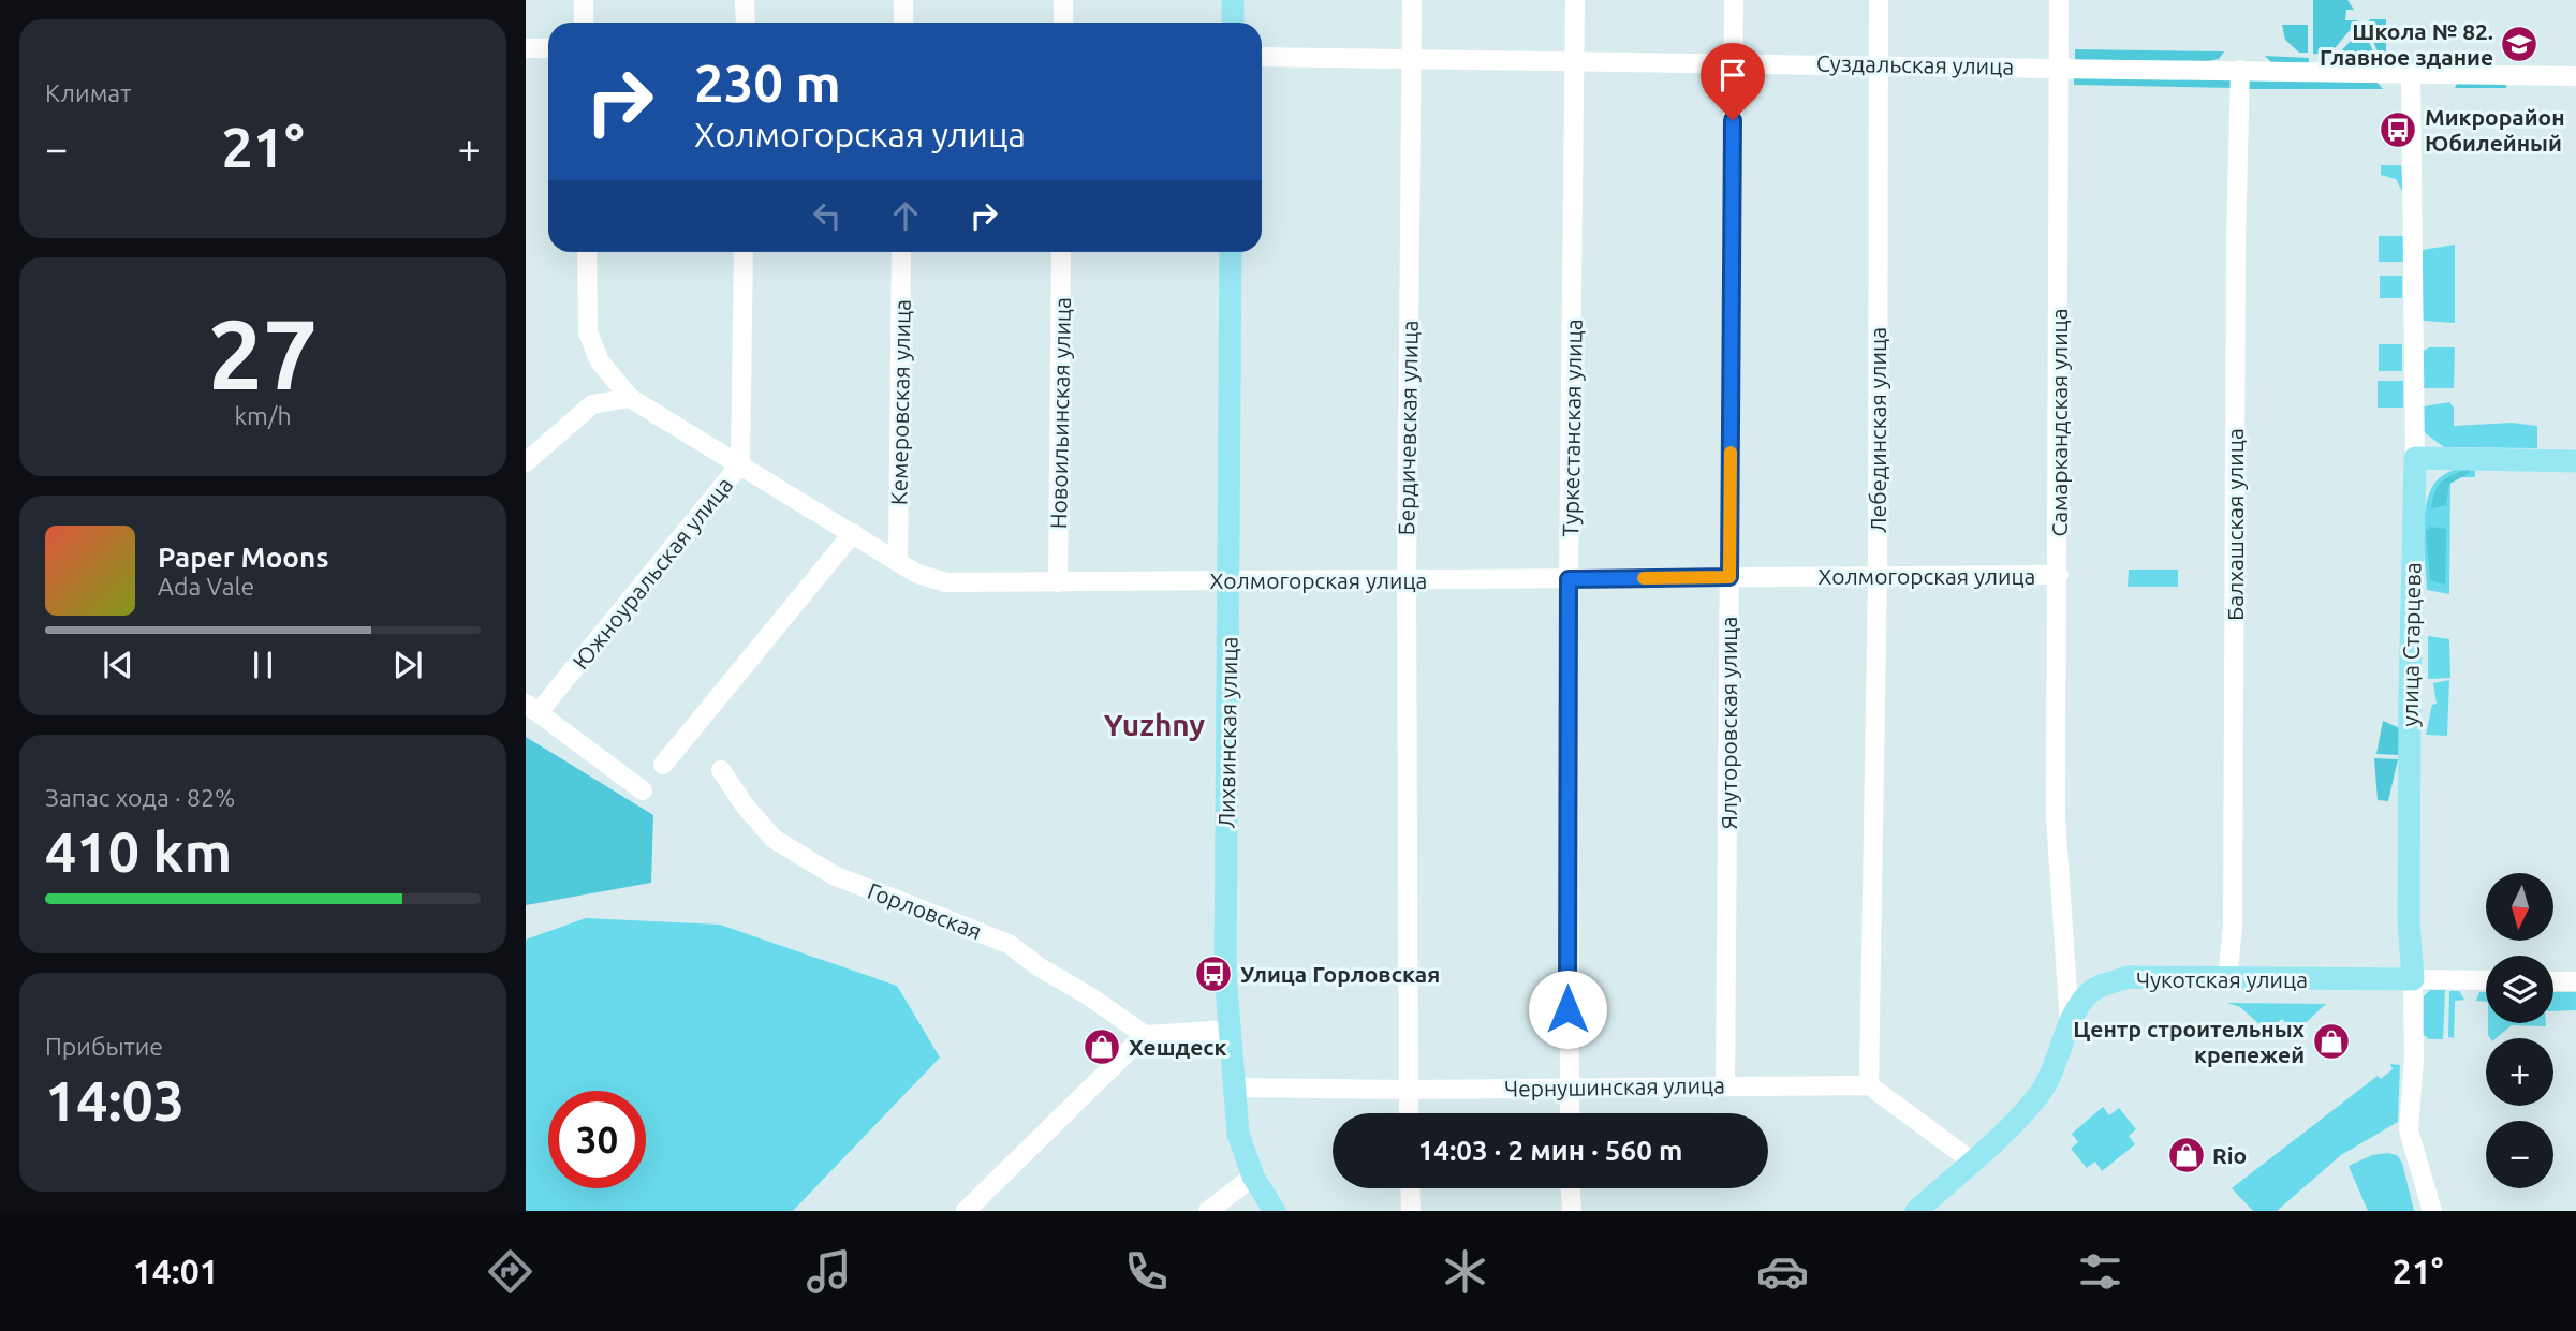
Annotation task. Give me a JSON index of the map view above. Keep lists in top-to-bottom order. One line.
{"streets":{"main road":["улица Старцева","Лихвинская улица","Чукотская улица"],"street":["Суздальская улица","Кемеровская улица","Новоильинская улица","Самаркандская улица","Бердичевская улица","Туркестанская улица","Лебединская улица","Балхашская улица","Южноуральская улица","Холмогорская улица","Ялуторовская улица","Горловская","Чернушинская улица"]},"crossings":[["Суздальская улица","Самаркандская улица"],["Суздальская улица","Бердичевская улица"],["Суздальская улица","Туркестанская улица"],["Суздальская улица","Лебединская улица"],["Суздальская улица","Балхашская улица"],["Суздальская улица","улица Старцева"],["Суздальская улица","Ялуторовская улица"],["Кемеровская улица","Холмогорская улица"],["Новоильинская улица","Холмогорская улица"],["Самаркандская улица","Холмогорская улица"],["Самаркандская улица","Чукотская улица"],["Бердичевская улица","Холмогорская улица"],["Бердичевская улица","Чернушинская улица"],["Туркестанская улица","Холмогорская улица"],["Туркестанская улица","Чернушинская улица"],["Лебединская улица","Холмогорская улица"],["Лебединская улица","Чернушинская улица"],["Балхашская улица","Чукотская улица"],["Южноуральская улица","Холмогорская улица"],["Холмогорская улица","Ялуторовская улица"],["Холмогорская улица","Лихвинская улица"],["улица Старцева","Чукотская улица"],["Ялуторовская улица","Чернушинская улица"],["Лихвинская улица","Чернушинская улица"]],"districts":["Yuzhny"],"places":{"school or university":["Школа № 82. Главное здание"],"bus stop":["Микрорайон Юбилейный","Улица Горловская"],"shop":["Центр строительных крепежей","Хешдеск","Rio"]},"north":"bottom","page":{"tile":["Климат",["27","km/h"],["Запас хода · 82%","410 km"],["Прибытие","14:03"]],"turn":["230 m","Холмогорская улица"],"heat":["−","21°","+"],"song":["Paper Moons","Ada Vale"],"map_buttons":["+","−"],"limit":"30","trip":"14:03 · 2 мин · 560 m","tabs":["14:01","21°"]}}
